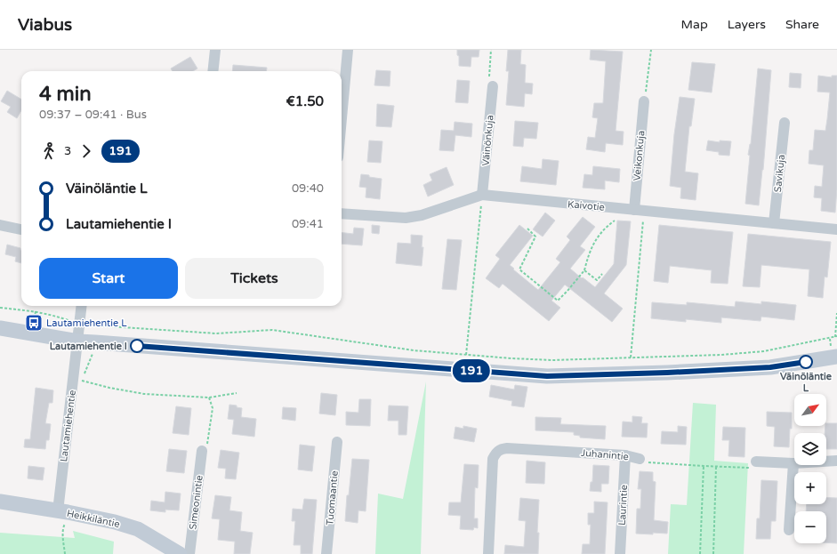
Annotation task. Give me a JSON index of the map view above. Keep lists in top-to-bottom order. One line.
{"streets":{"street":["Väinönkuja","Veikonkuja","Savikuja","Kaivotie","Lautamiehentie","Juhanintie","Tuomaantie","Simeonintie","Laurintie","Heikkiläntie"]},"crossings":[["Väinönkuja","Kaivotie"],["Veikonkuja","Kaivotie"],["Savikuja","Kaivotie"],["Lautamiehentie","Heikkiläntie"],["Juhanintie","Laurintie"]],"places":{"bus stop":["Lautamiehentie L"],"other":["Lautamiehentie I","Väinöläntie L"]},"lines":["bus line 191"],"north":"top right","page":{"header":"Viabus","nav":["Map","Layers","Share"],"on_map":"191","heading":["4 min","09:37 – 09:41 · Bus","€1.50"],"legs":["3","191"],"list":[{"name":"Väinöläntie L","value":"09:40"},{"name":"Lautamiehentie I","value":"09:41"}],"buttons":["Start","Tickets"],"map_buttons":["+","−"]}}
